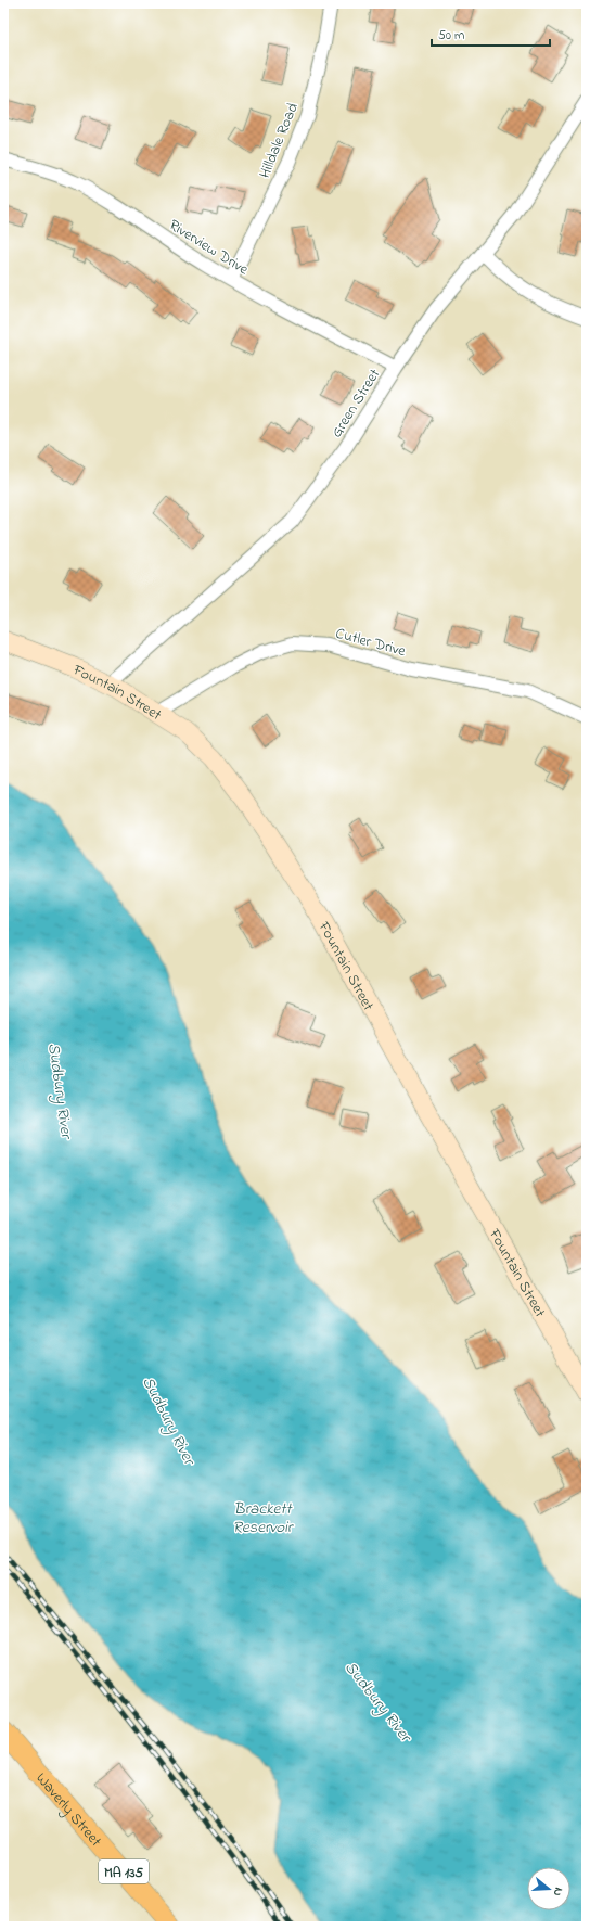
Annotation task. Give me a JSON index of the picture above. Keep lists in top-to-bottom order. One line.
{"streets":{"main road":["Waverly Street","MA 135"],"street":["Hilldale Road","Riverview Drive","Green Street","Cutler Drive","Fountain Street"]},"crossings":[["Hilldale Road","Riverview Drive"],["Riverview Drive","Green Street"],["Green Street","Fountain Street"],["Cutler Drive","Fountain Street"]],"water":["Sudbury River","Brackett Reservoir"],"scale_bar":"50 m","north":"right"}
